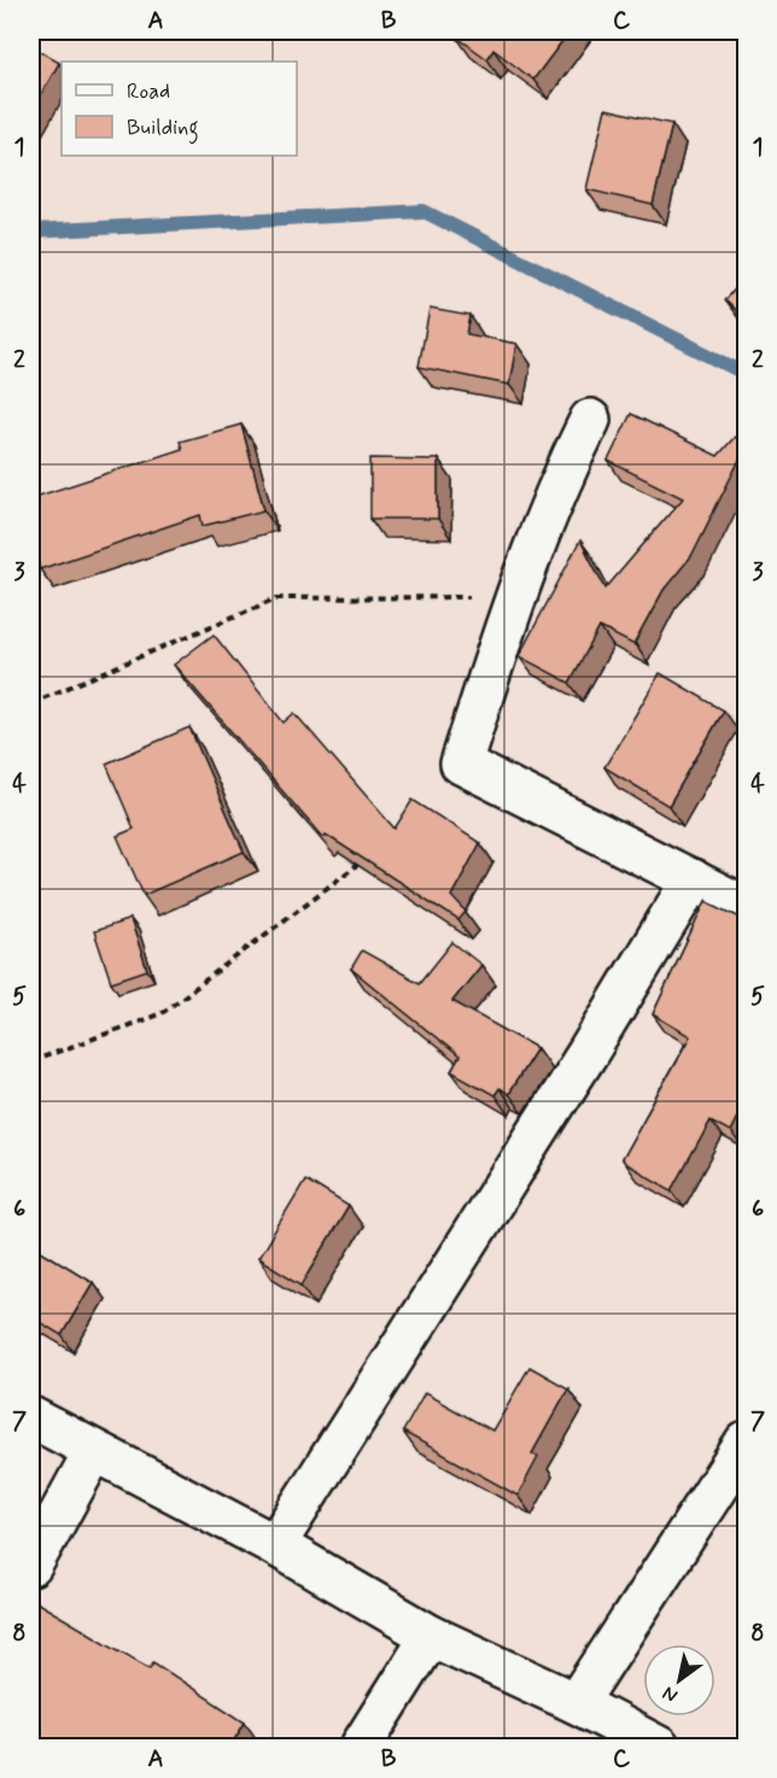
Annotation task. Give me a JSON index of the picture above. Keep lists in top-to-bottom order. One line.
{"legend":["Road","Building"],"north":"bottom left","grid":{"columns":["A","B","C"],"rows":["1","2","3","4","5","6","7","8"]}}
